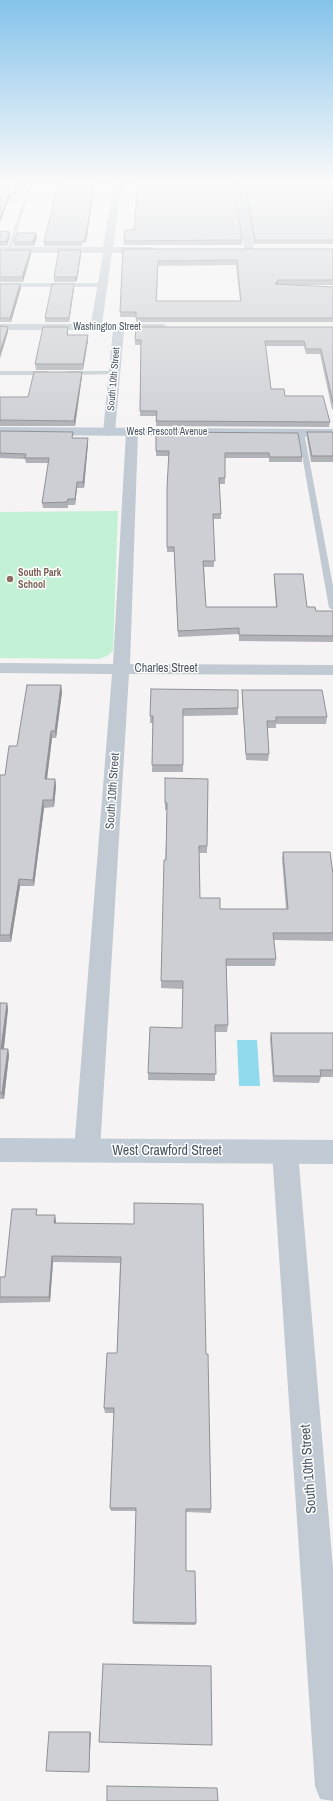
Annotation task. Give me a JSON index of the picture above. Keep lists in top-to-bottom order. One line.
{"streets":{"street":["Washington Street","South 10th Street","West Prescott Avenue","Charles Street","West Crawford Street"]},"crossings":[["Washington Street","South 10th Street"],["South 10th Street","West Prescott Avenue"],["South 10th Street","Charles Street"],["South 10th Street","West Crawford Street"]],"places":["South Park School"]}
